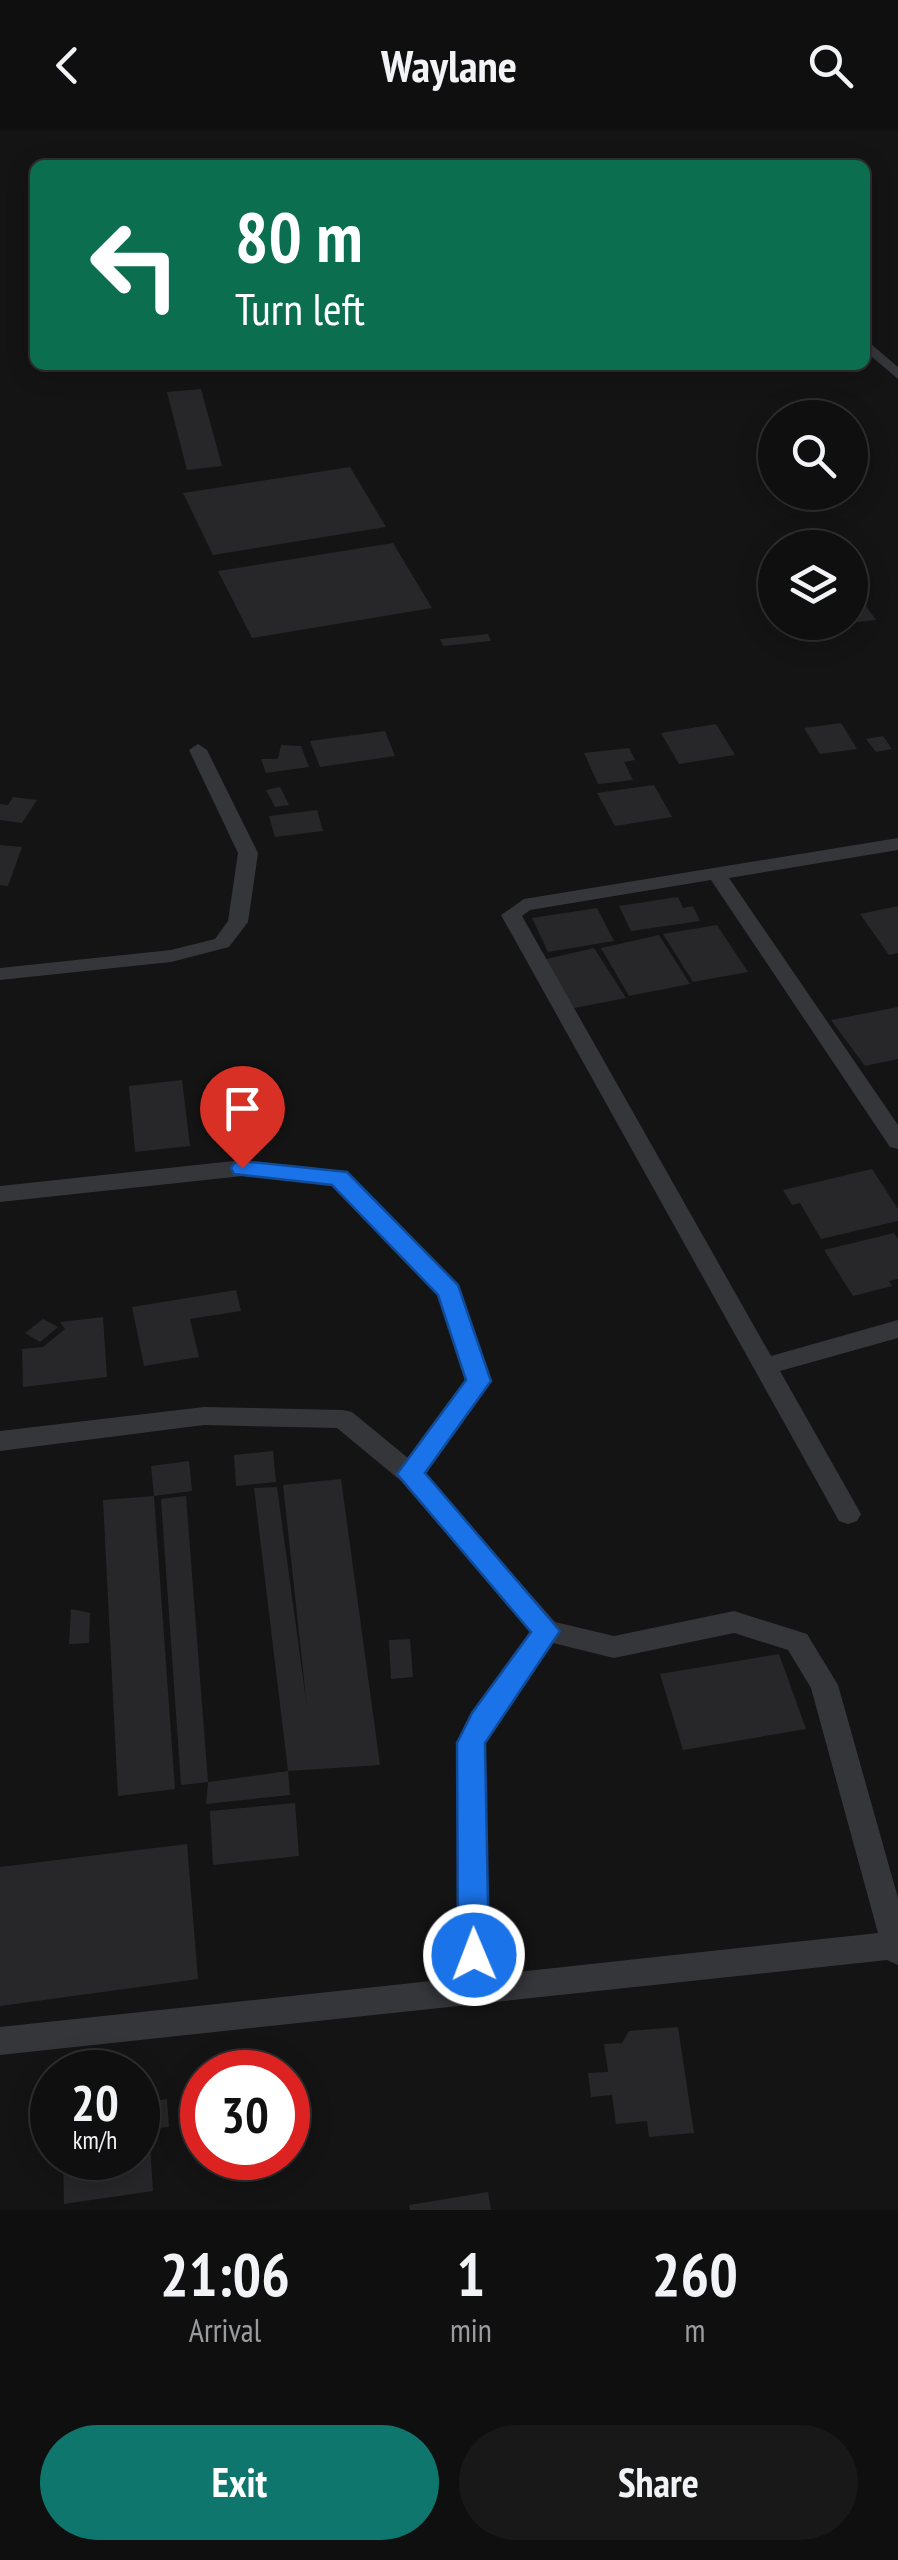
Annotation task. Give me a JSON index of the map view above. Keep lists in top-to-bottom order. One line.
{"page":{"header":"Waylane","turn":["80 m","Turn left"],"speed":"20 km/h","limit":"30","eta":["21:06","Arrival","1","min","260","m"],"buttons":["Exit","Share"]}}
